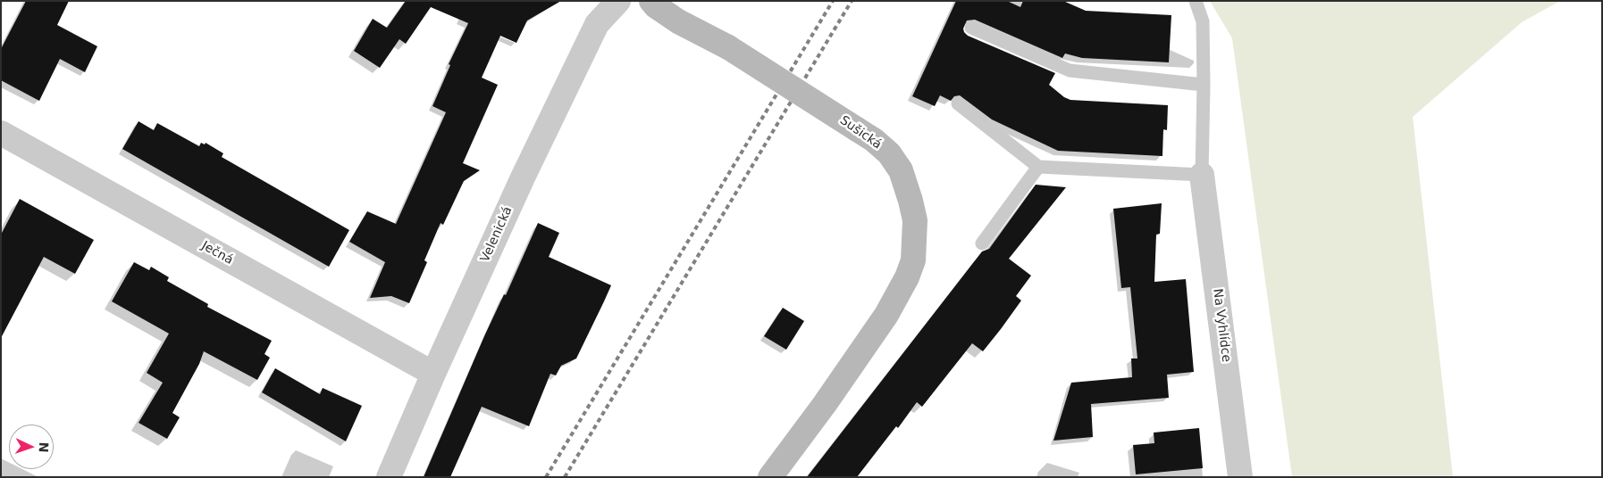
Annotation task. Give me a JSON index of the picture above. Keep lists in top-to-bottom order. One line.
{"streets":{"street":["Sušická","Velenická","Ječná","Na Vyhlídce"]},"crossings":[["Velenická","Ječná"]],"north":"right"}
